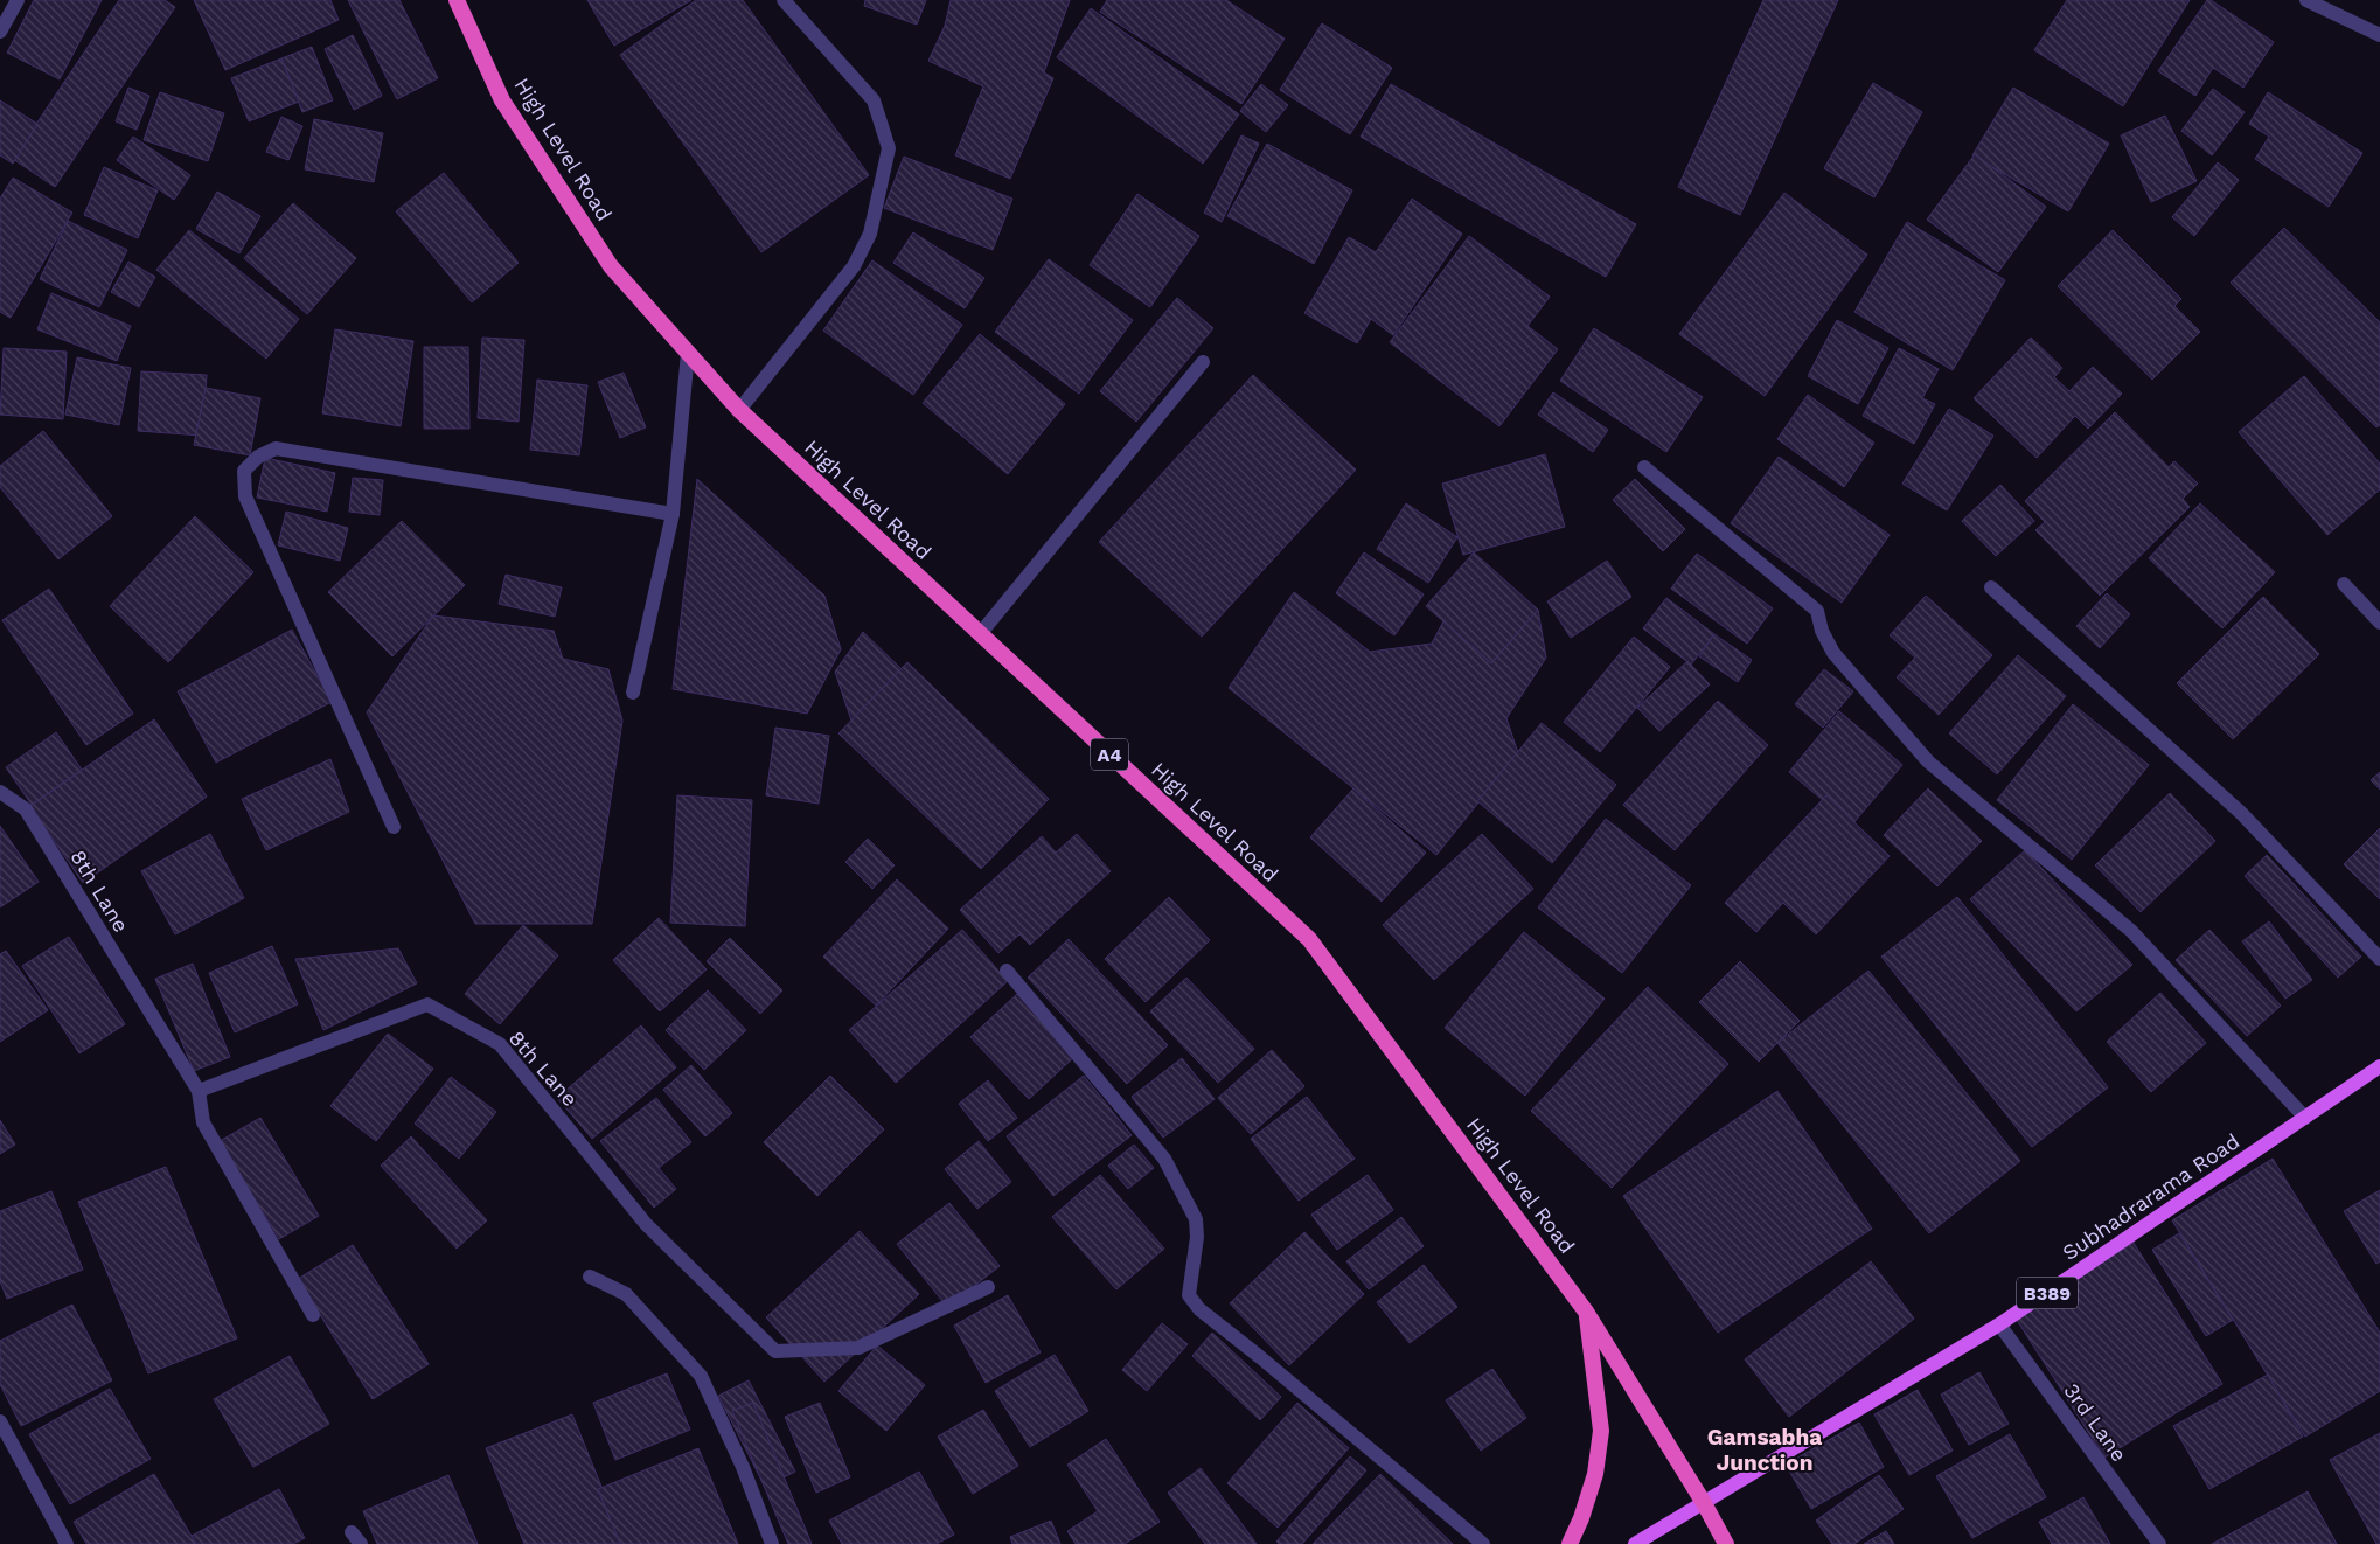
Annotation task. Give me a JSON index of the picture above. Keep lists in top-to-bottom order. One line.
{"streets":{"highway":["High Level Road","A4"],"main road":["Subhadrarama Road","B389"],"street":["8th Lane","3rd Lane"]},"crossings":[["High Level Road","Subhadrarama Road"],["High Level Road","B389"],["Subhadrarama Road","B389"],["Subhadrarama Road","3rd Lane"]],"districts":["Gamsabha Junction"]}
